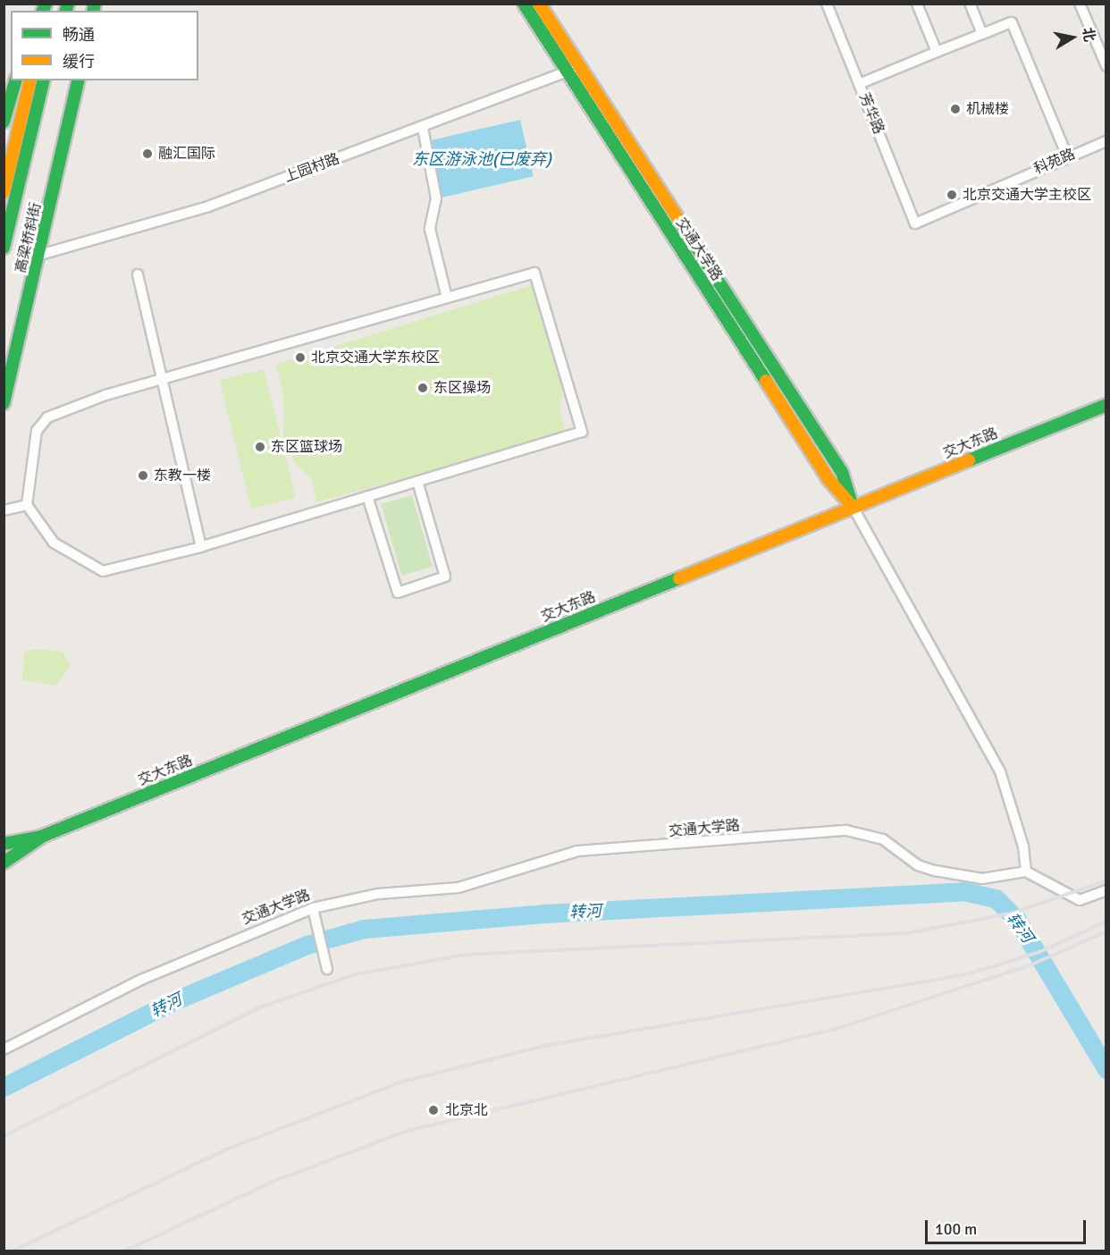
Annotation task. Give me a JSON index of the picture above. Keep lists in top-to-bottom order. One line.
{"streets":{"street":["芳华路","科苑路","上园村路","高梁桥斜街","交通大学路","交大东路"]},"crossings":[["芳华路","科苑路"],["上园村路","高梁桥斜街"],["上园村路","交通大学路"],["交通大学路","交大东路"]],"water":["东区游泳池(已废弃)","转河"],"places":["机械楼","融汇国际","北京交通大学主校区","北京交通大学东校区","东区操场","东区篮球场","东教一楼","北京北"],"legend":["畅通","缓行"],"scale_bar":"100 m","north":"right"}
